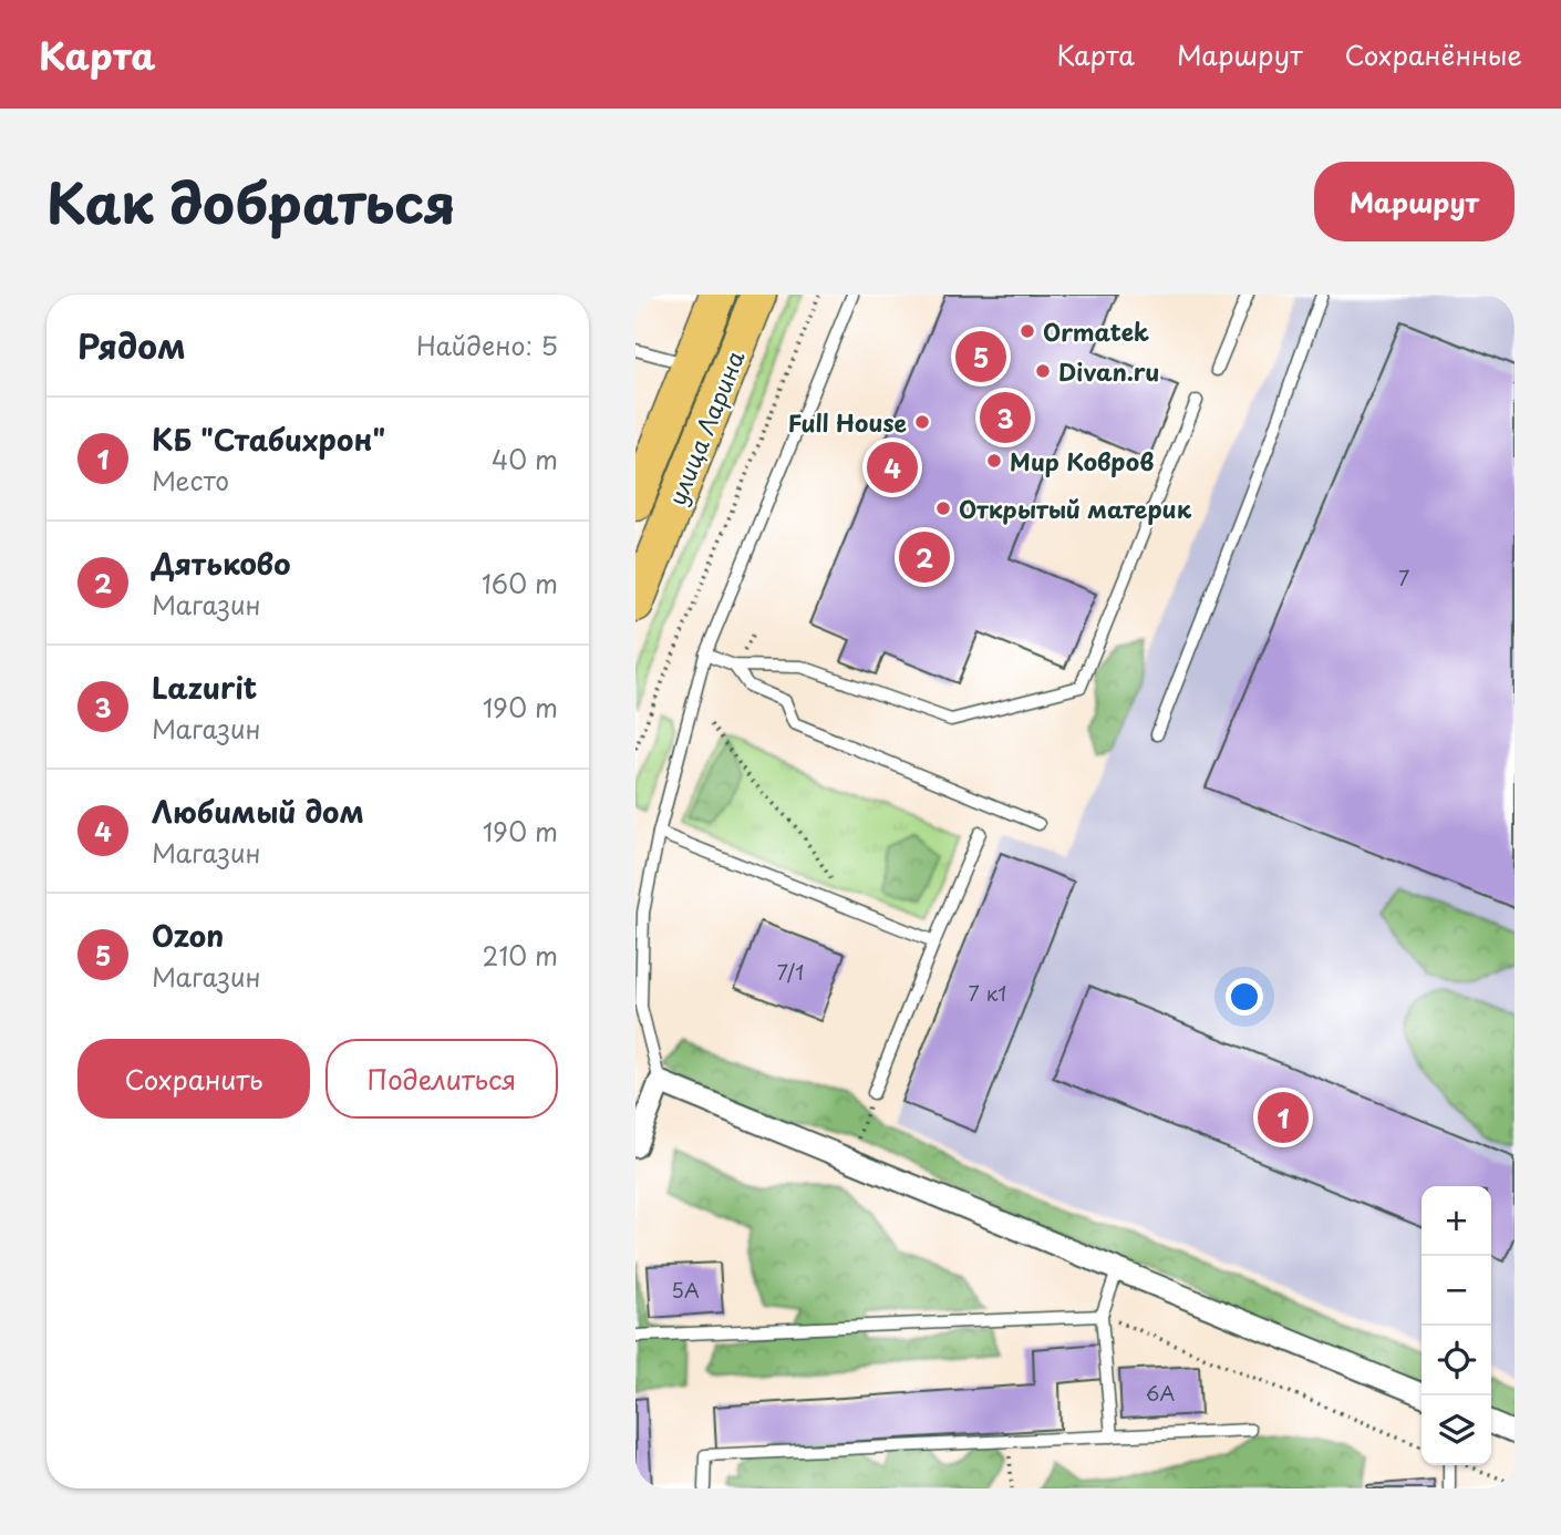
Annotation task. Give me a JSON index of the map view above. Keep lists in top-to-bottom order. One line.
{"streets":{"main road":["улица Ларина"]},"places":["Ormatek","Divan.ru","Full House","Мир Ковров","Открытый материк"],"house_numbers":["7","7/1","7 к1","5А","6А"],"page":{"header":"Карта","nav":["Карта","Маршрут","Сохранённые"],"title":"Как добраться","buttons":["Маршрут",["Сохранить","Поделиться"]],"heading":["Рядом","Найдено: 5"],"pins":["5","3","4","2","1"],"list":[{"mark":"1","name":"КБ \"Стабихрон\"","note":"Место","value":"40 m"},{"mark":"2","name":"Дятьково","note":"Магазин","value":"160 m"},{"mark":"3","name":"Lazurit","note":"Магазин","value":"190 m"},{"mark":"4","name":"Любимый дом","note":"Магазин","value":"190 m"},{"mark":"5","name":"Ozon","note":"Магазин","value":"210 m"}],"map_buttons":["+","−"]}}
